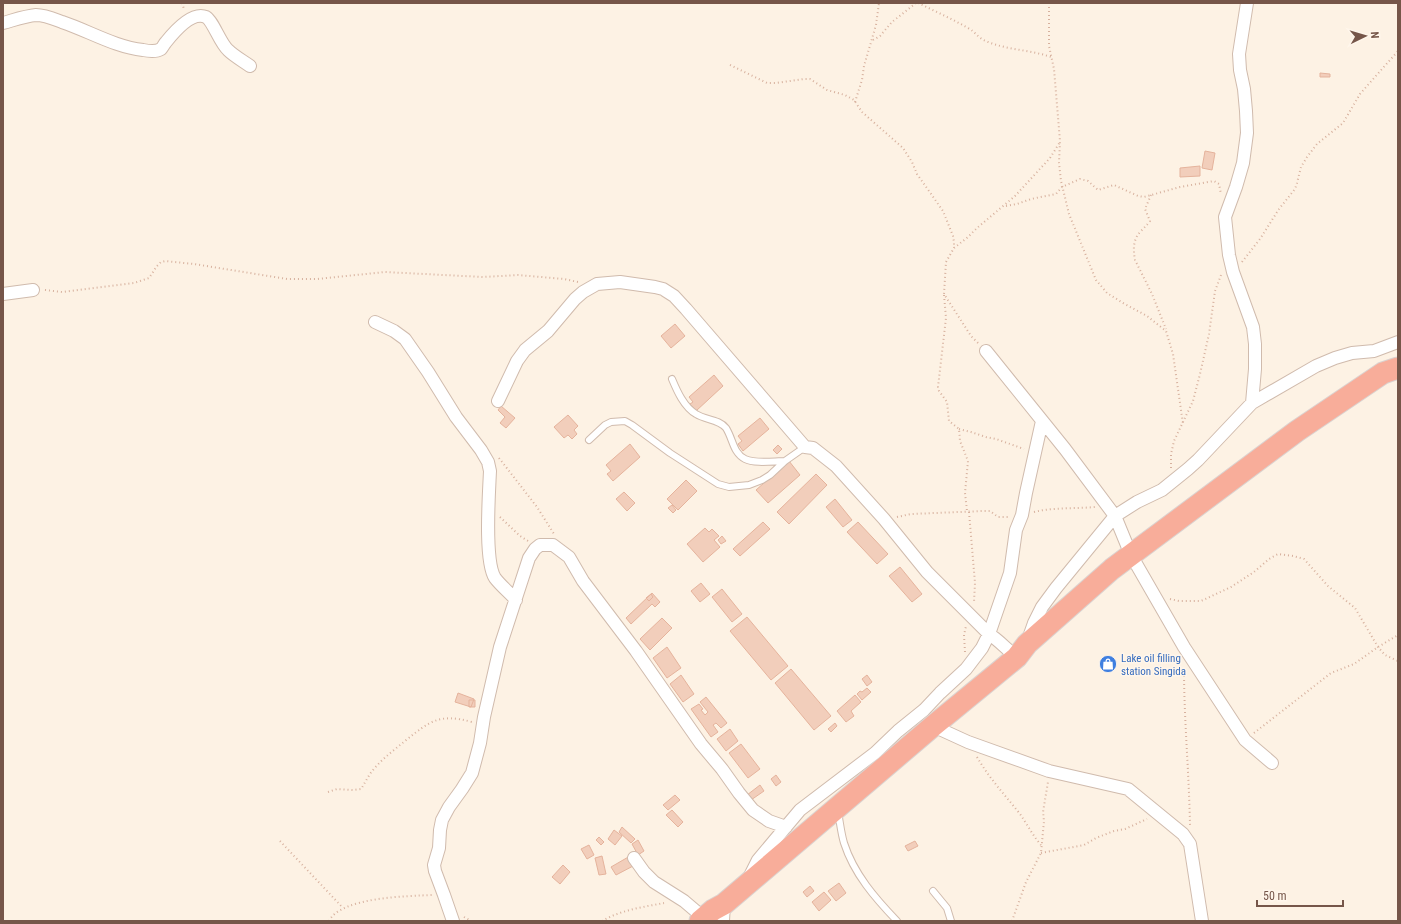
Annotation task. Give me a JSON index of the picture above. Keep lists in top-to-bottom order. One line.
{"places":{"shop":["Lake oil filling station Singida"]},"scale_bar":"50 m","north":"right"}
